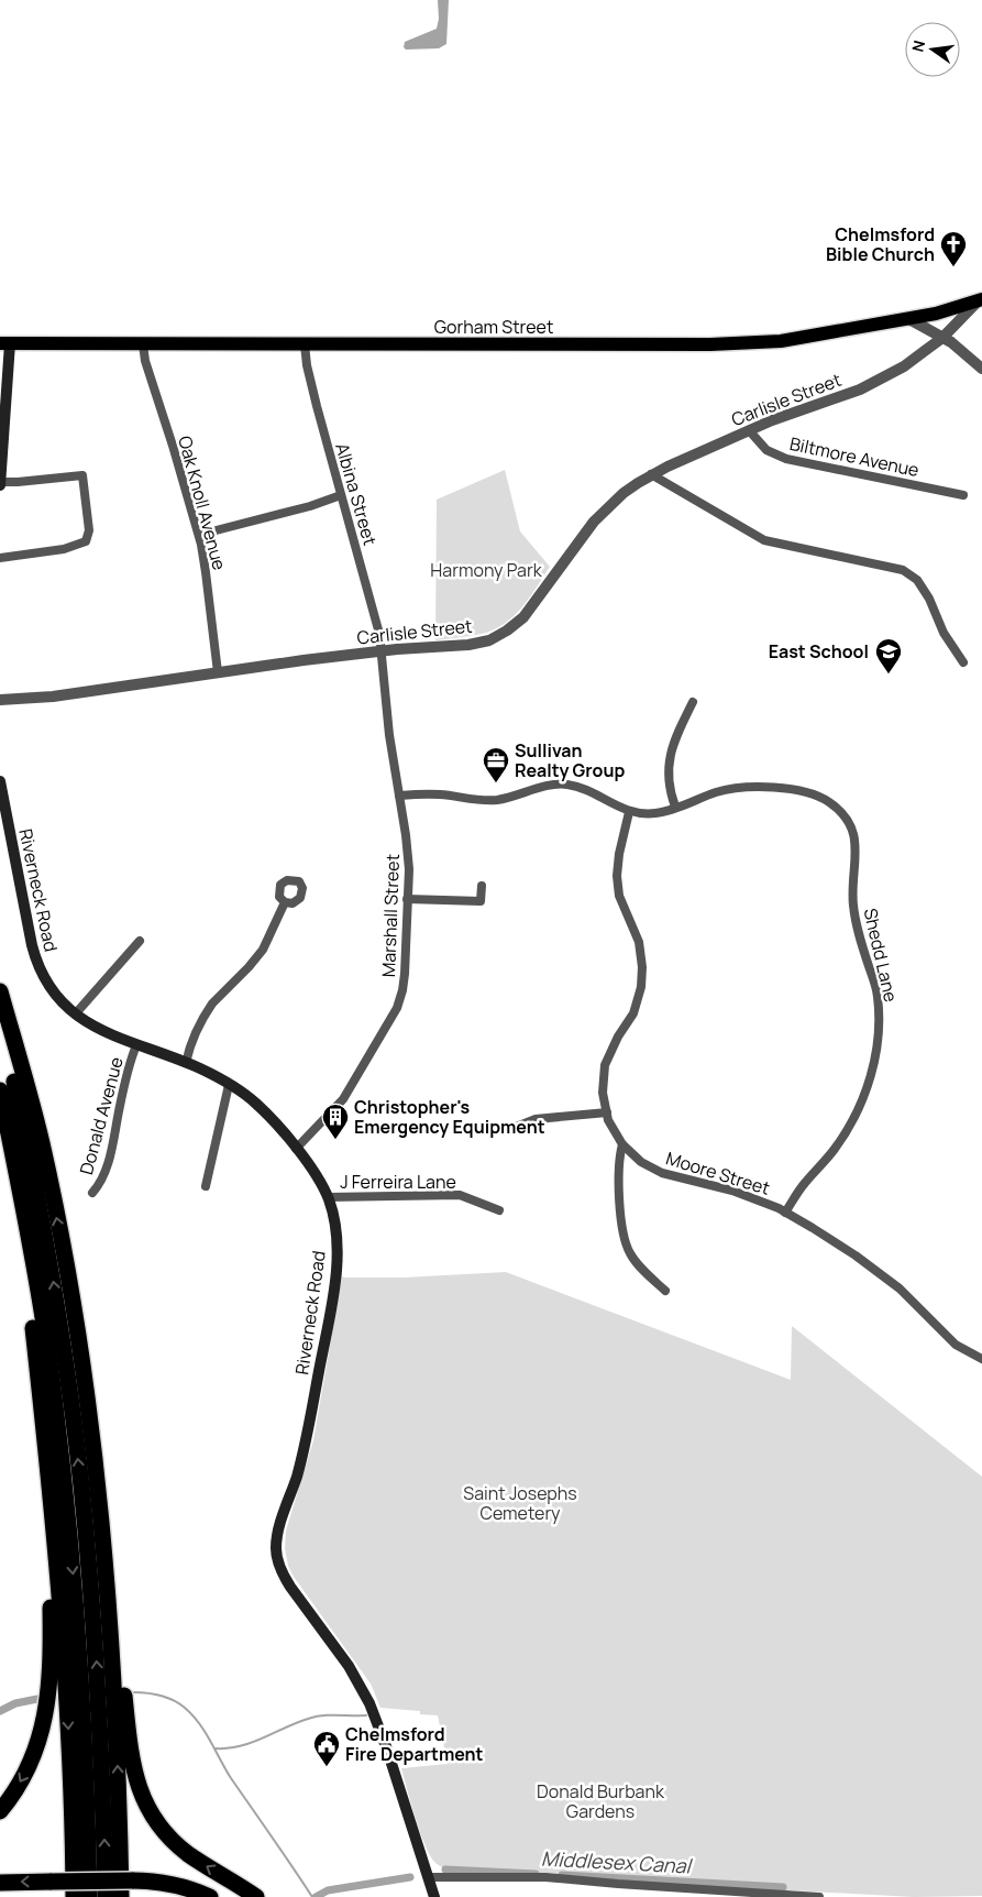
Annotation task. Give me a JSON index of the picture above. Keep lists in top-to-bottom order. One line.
{"streets":{"main road":["Gorham Street","Riverneck Road"],"street":["Carlisle Street","Biltmore Avenue","Albina Street","Oak Knoll Avenue","Marshall Street","Shedd Lane","Donald Avenue","Moore Street","J Ferreira Lane"]},"crossings":[["Gorham Street","Carlisle Street"],["Gorham Street","Albina Street"],["Gorham Street","Oak Knoll Avenue"],["Carlisle Street","Biltmore Avenue"],["Carlisle Street","Albina Street"],["Carlisle Street","Oak Knoll Avenue"],["Carlisle Street","Marshall Street"],["Albina Street","Marshall Street"],["Riverneck Road","Marshall Street"],["Riverneck Road","Donald Avenue"],["Riverneck Road","J Ferreira Lane"],["Marshall Street","Shedd Lane"],["Shedd Lane","Moore Street"]],"water":["Middlesex Canal"],"parks":["Harmony Park","Saint Josephs Cemetery","Donald Burbank Gardens"],"places":{"church":["Chelmsford Bible Church"],"school or university":["East School"],"office":["Sullivan Realty Group"],"building":["Christopher's Emergency Equipment"],"public building":["Chelmsford Fire Department"]},"north":"left"}
